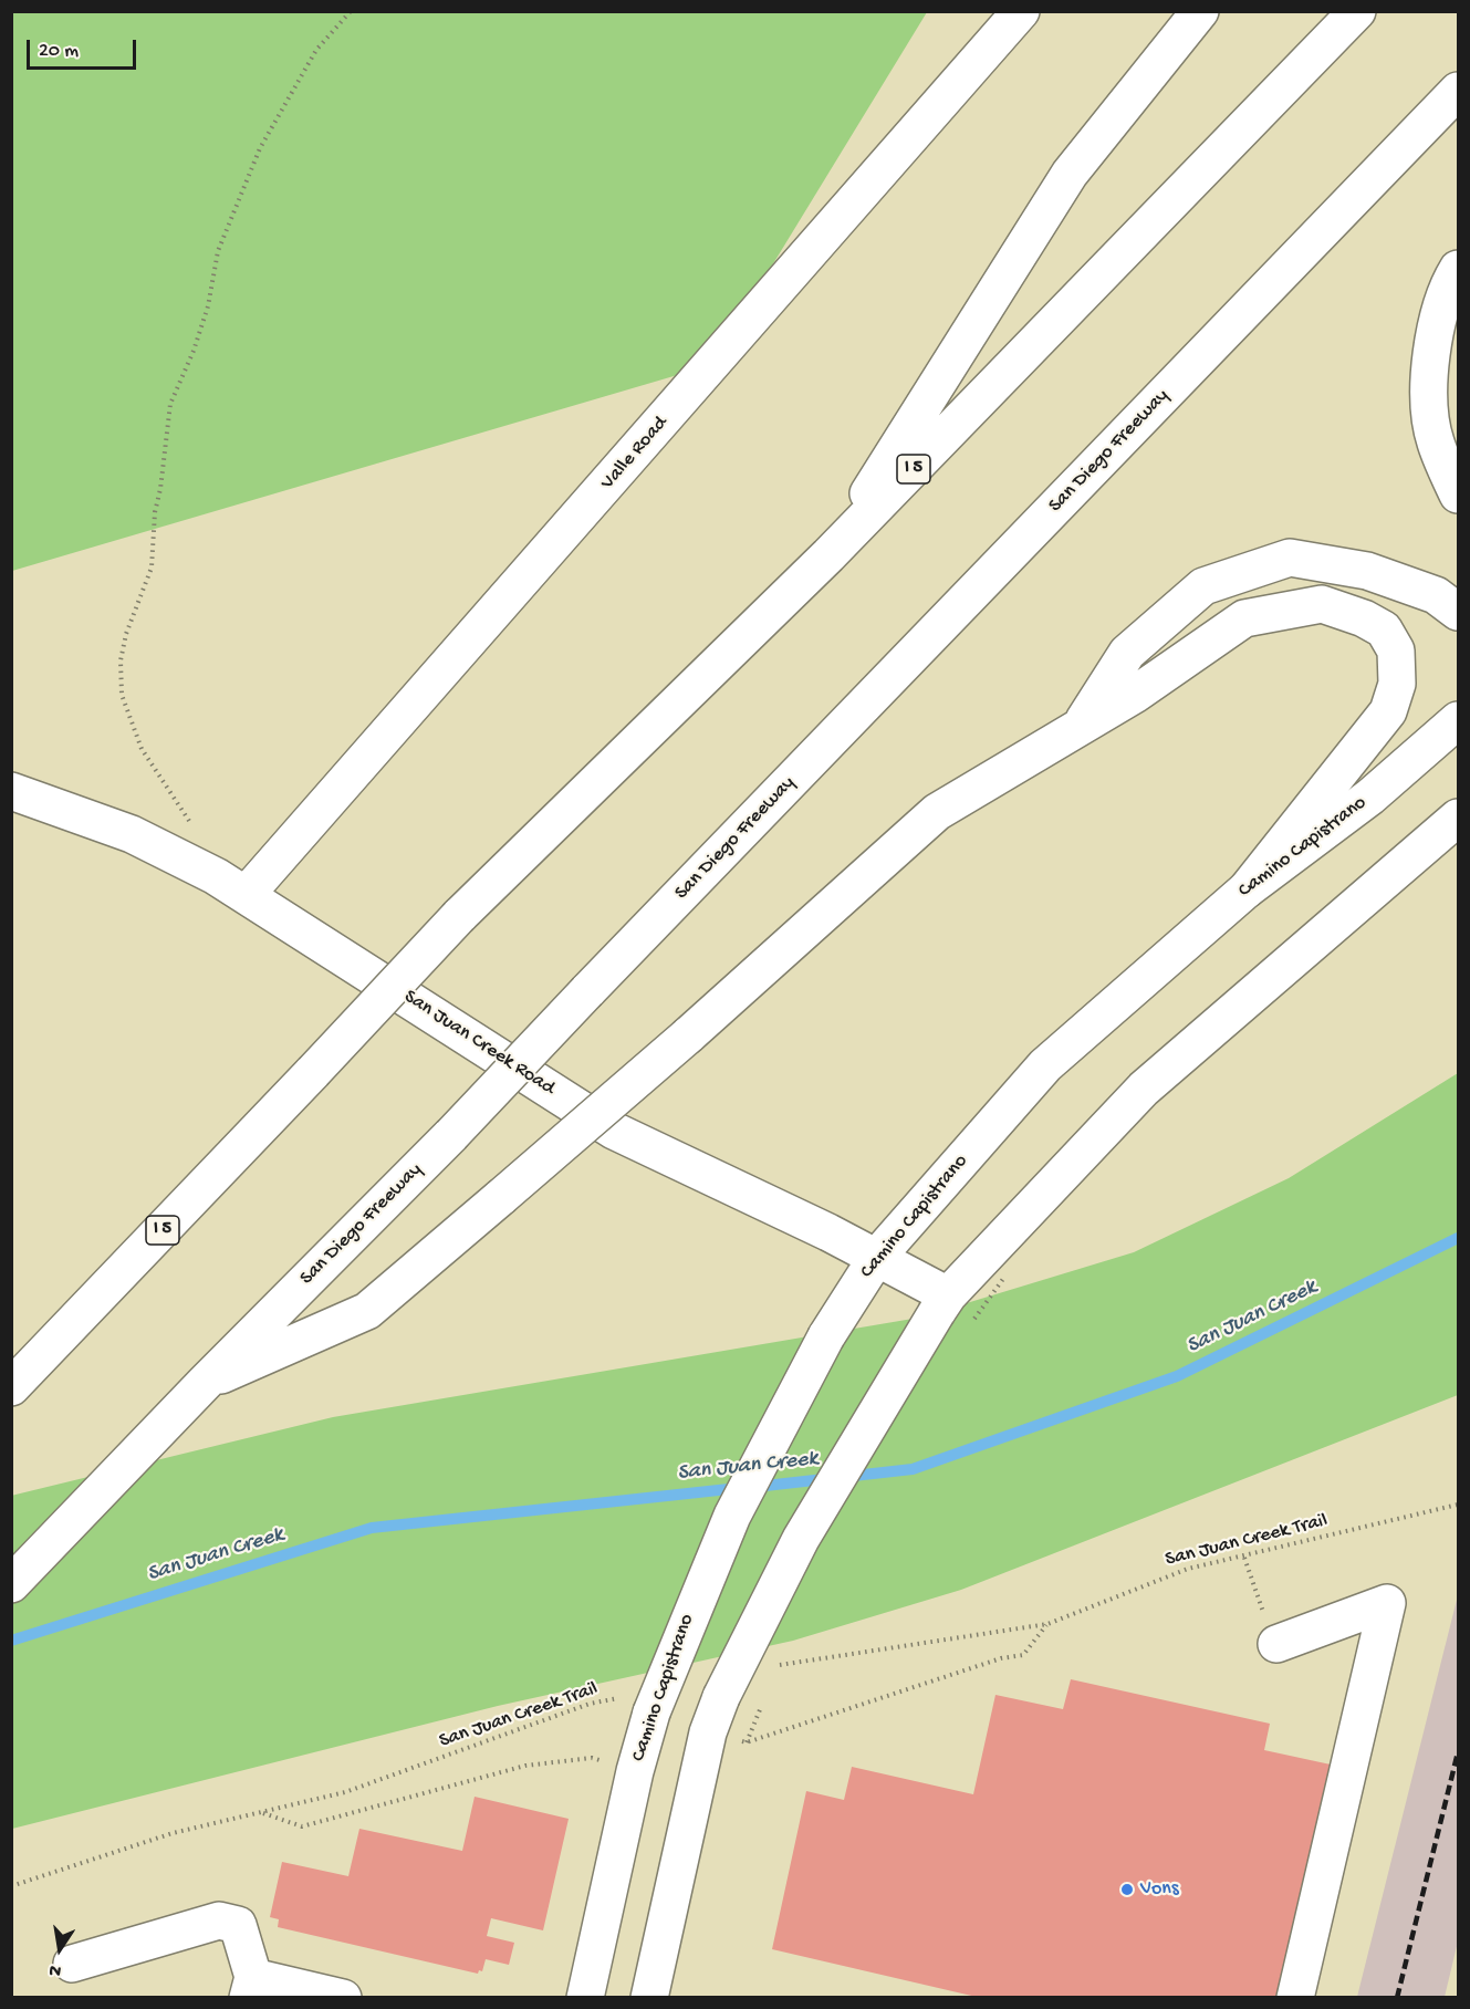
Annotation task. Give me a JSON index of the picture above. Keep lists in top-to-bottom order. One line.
{"streets":{"main road":["San Diego Freeway","Valle Road","I 5","Camino Capistrano","San Juan Creek Road"],"path":["San Juan Creek Trail"]},"crossings":[["Valle Road","San Juan Creek Road"],["Camino Capistrano","San Juan Creek Road"],["Camino Capistrano","San Juan Creek Trail"]],"water":["San Juan Creek"],"places":["Vons"],"scale_bar":"20 m","north":"bottom"}
